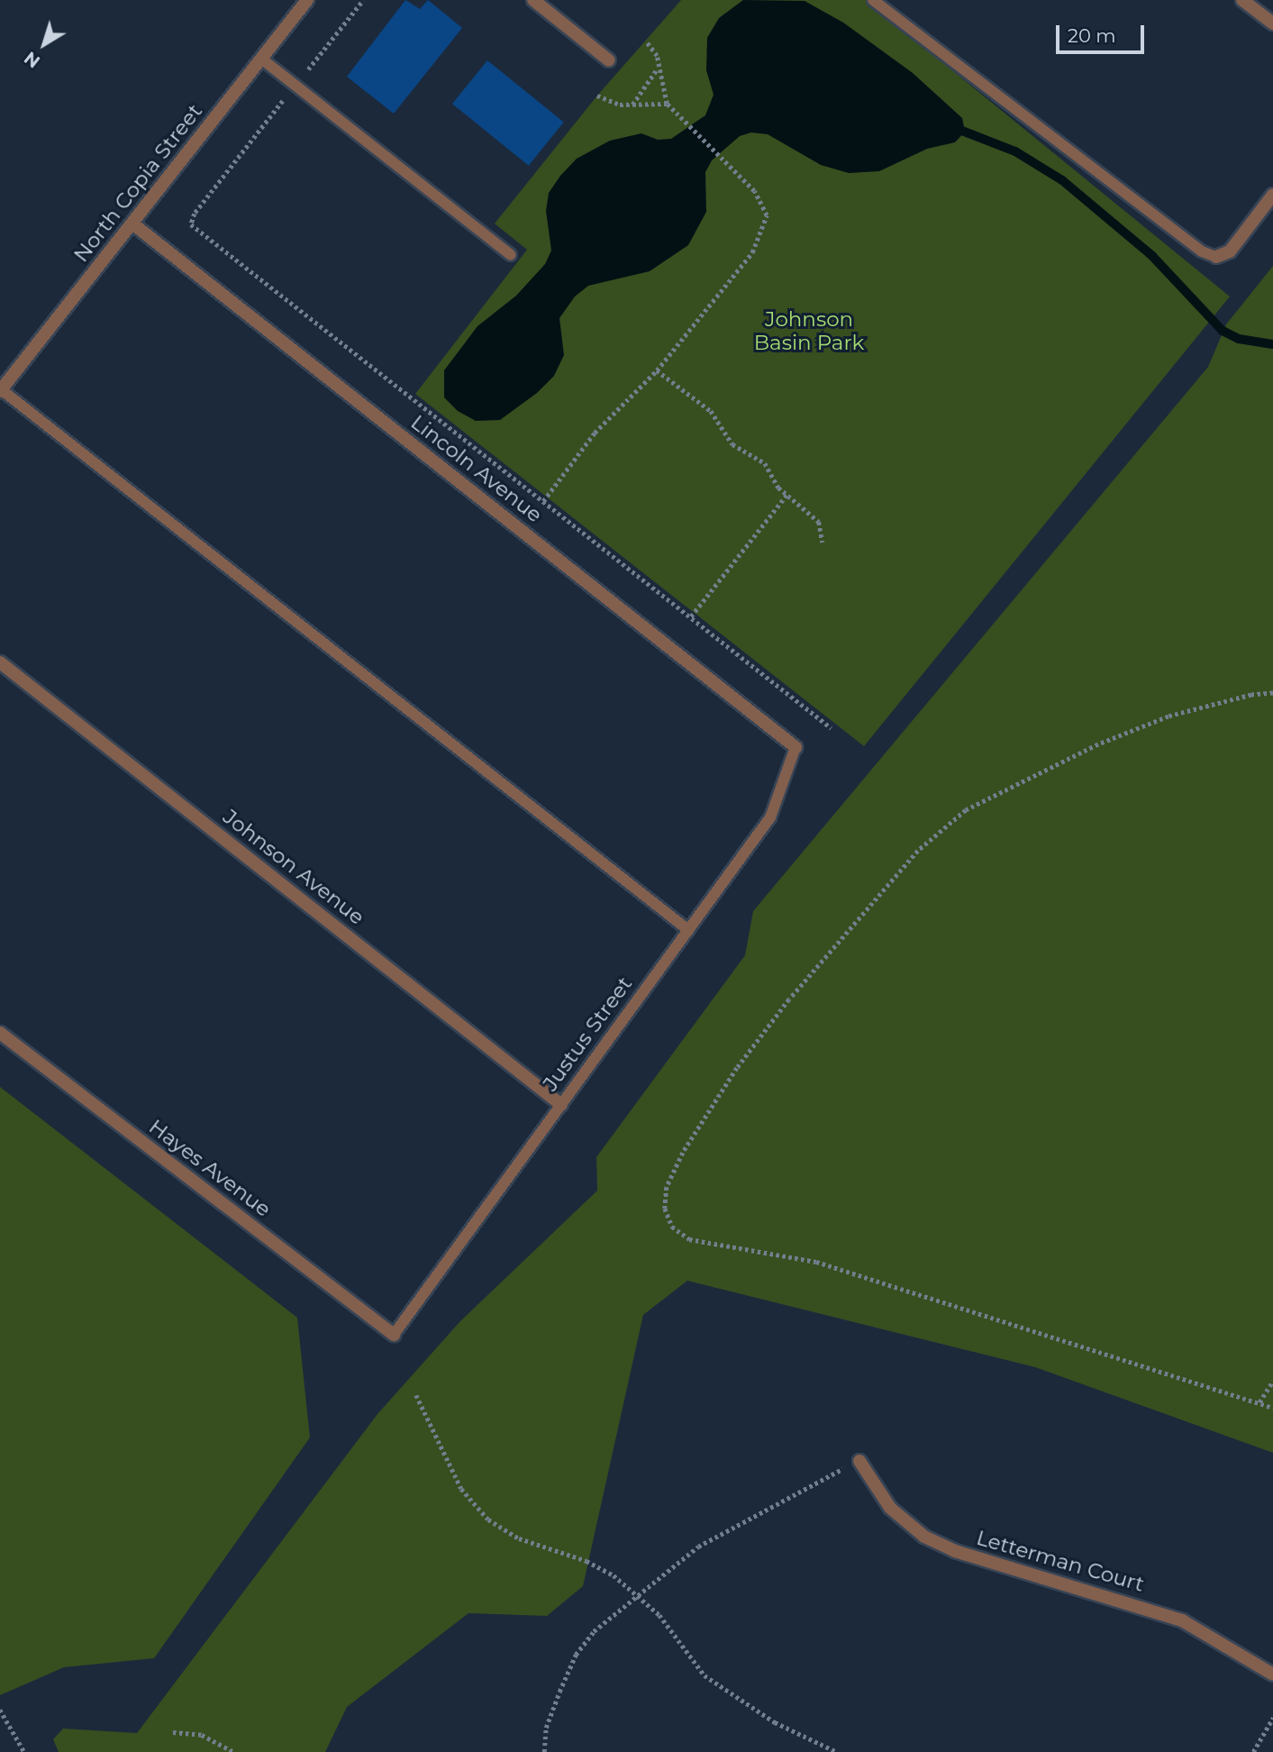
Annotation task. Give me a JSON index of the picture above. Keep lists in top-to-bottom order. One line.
{"streets":{"street":["North Copia Street","Lincoln Avenue","Johnson Avenue","Hayes Avenue","Letterman Court"],"lane":["Justus Street"]},"crossings":[["North Copia Street","Lincoln Avenue"],["Lincoln Avenue","Justus Street"],["Johnson Avenue","Justus Street"],["Justus Street","Hayes Avenue"]],"parks":["Johnson Basin Park"],"scale_bar":"20 m","north":"bottom left"}
